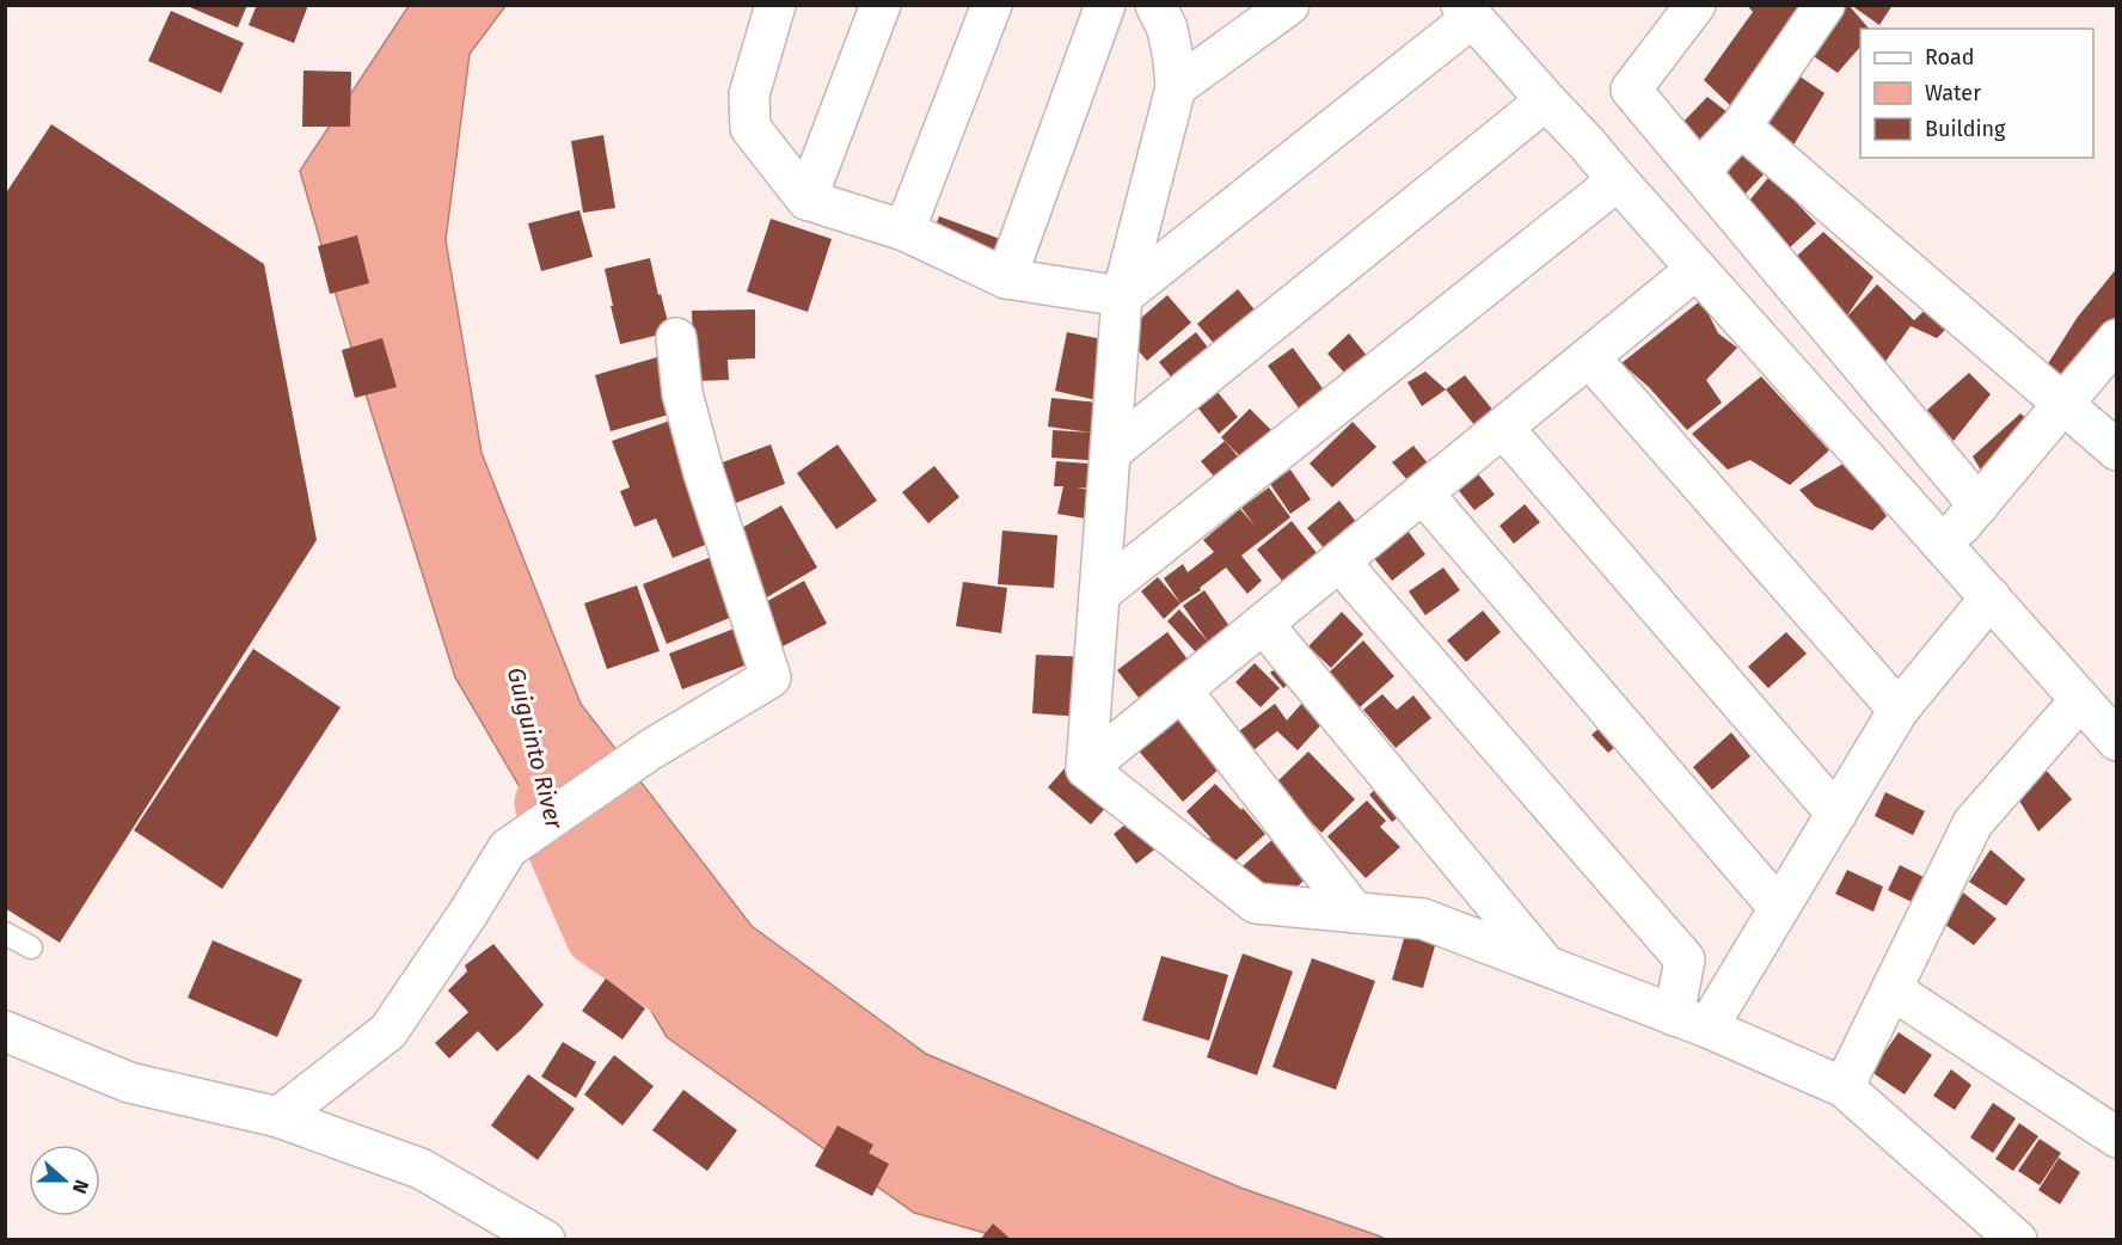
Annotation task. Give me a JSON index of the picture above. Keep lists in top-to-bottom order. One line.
{"water":["Guiguinto River"],"legend":["Road","Water","Building"],"north":"right"}
